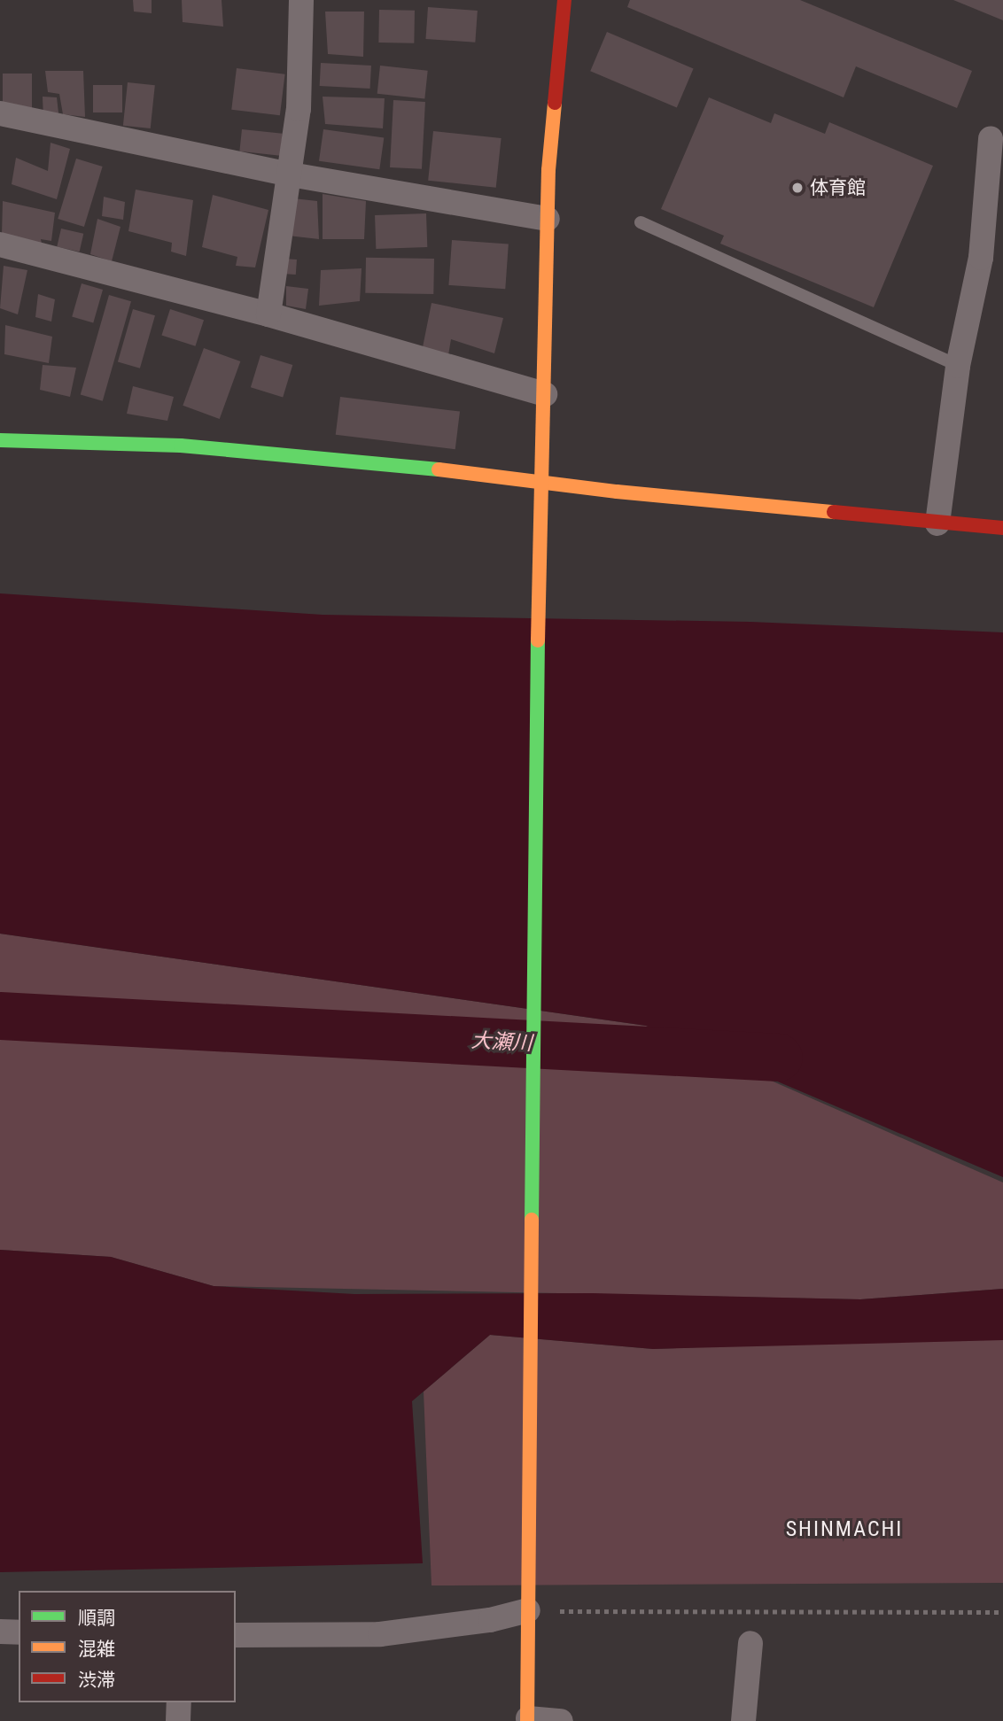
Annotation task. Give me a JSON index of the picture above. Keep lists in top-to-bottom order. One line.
{"districts":["SHINMACHI"],"water":["大瀬川"],"places":["体育館"],"legend":["順調","混雑","渋滞"]}
